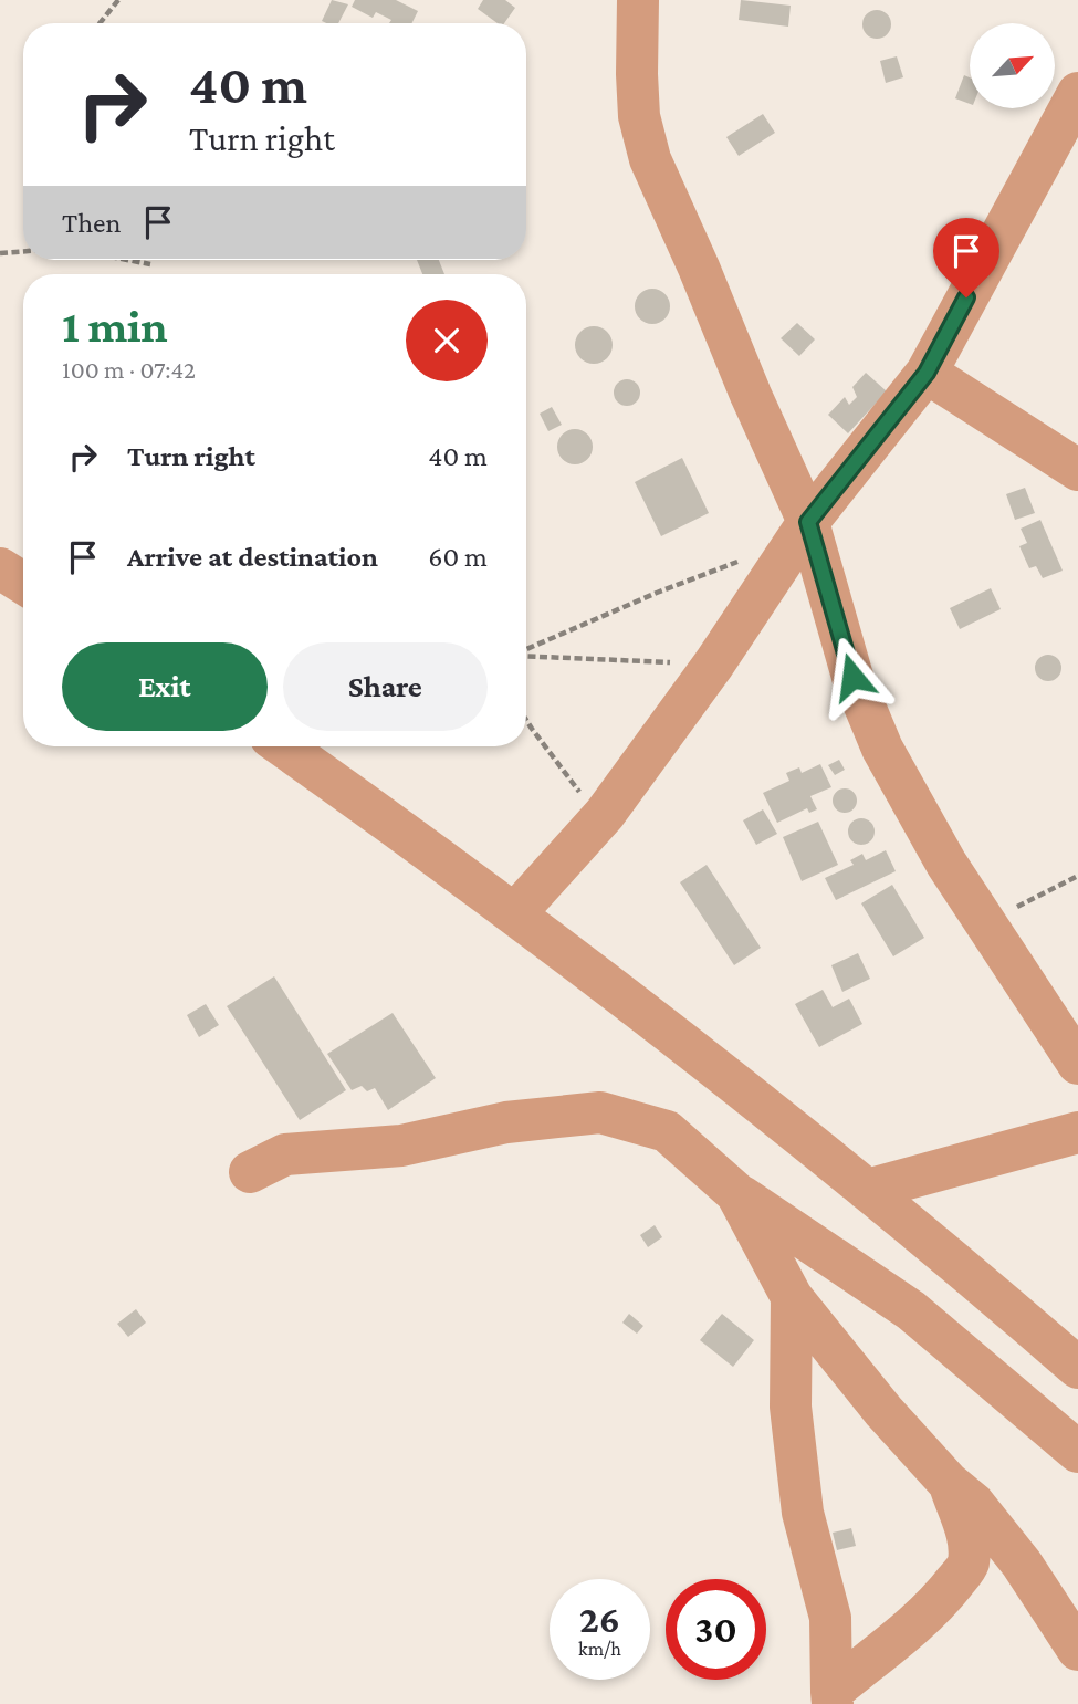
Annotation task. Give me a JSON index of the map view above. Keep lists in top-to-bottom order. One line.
{"north":"top right","page":{"turn":["40 m","Turn right"],"then":"Then","heading":["1 min","100 m · 07:42"],"list":[{"name":"Turn right","value":"40 m"},{"name":"Arrive at destination","value":"60 m"}],"buttons":["Exit","Share"],"speed":"26 km/h","limit":"30"}}
